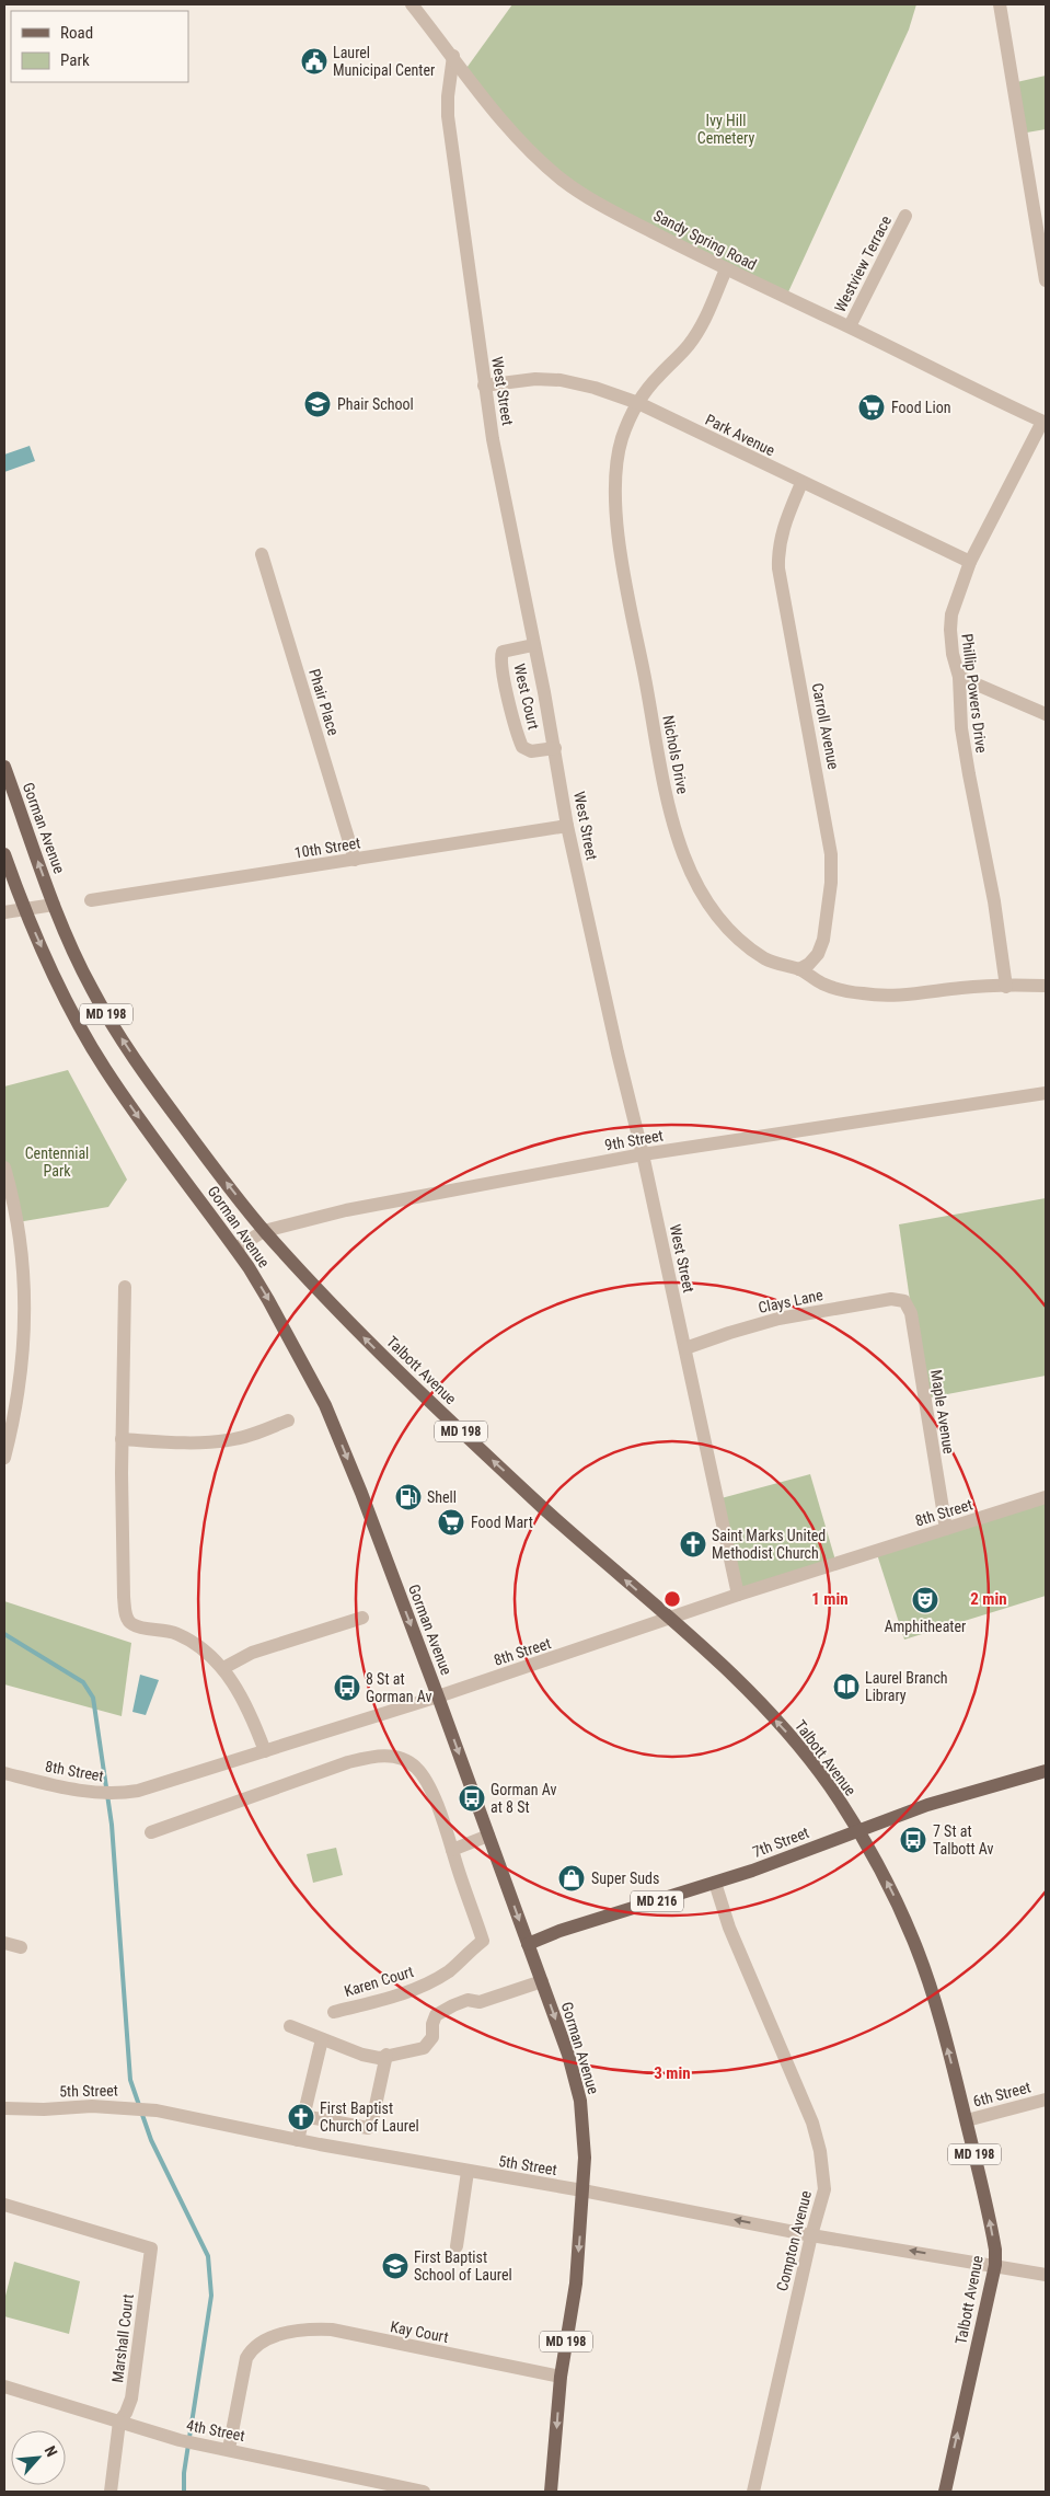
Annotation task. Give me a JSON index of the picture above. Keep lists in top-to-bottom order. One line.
{"streets":{"main road":["Gorman Avenue","MD 198","Talbott Avenue","7th Street","MD 216"],"street":["Sandy Spring Road","Westview Terrace","West Street","Park Avenue","Phillip Powers Drive","West Court","Phair Place","Carroll Avenue","Nichols Drive","10th Street","9th Street","Clays Lane","Maple Avenue","8th Street","Karen Court","5th Street","6th Street","Compton Avenue","Kay Court","Marshall Court","4th Street"]},"crossings":[["Sandy Spring Road","Westview Terrace"],["Sandy Spring Road","West Street"],["Sandy Spring Road","Phillip Powers Drive"],["Sandy Spring Road","Nichols Drive"],["West Street","Park Avenue"],["West Street","West Court"],["West Street","10th Street"],["West Street","9th Street"],["West Street","Clays Lane"],["West Street","8th Street"],["Park Avenue","Phillip Powers Drive"],["Park Avenue","Carroll Avenue"],["Park Avenue","Nichols Drive"],["Phillip Powers Drive","Nichols Drive"],["Phair Place","10th Street"],["Carroll Avenue","Nichols Drive"],["Gorman Avenue","9th Street"],["Gorman Avenue","Talbott Avenue"],["Gorman Avenue","8th Street"],["Gorman Avenue","7th Street"],["Gorman Avenue","5th Street"],["Gorman Avenue","Kay Court"],["9th Street","Talbott Avenue"],["Clays Lane","Maple Avenue"],["Talbott Avenue","8th Street"],["Talbott Avenue","7th Street"],["Talbott Avenue","5th Street"],["Talbott Avenue","6th Street"],["Maple Avenue","8th Street"],["7th Street","Compton Avenue"],["5th Street","Compton Avenue"],["Kay Court","4th Street"],["Marshall Court","4th Street"]],"one_way":["Talbott Avenue","5th Street"],"parks":["Ivy Hill Cemetery","Centennial Park"],"places":{"public building":["Laurel Municipal Center"],"school or university":["Phair School","First Baptist School of Laurel"],"supermarket":["Food Lion","Food Mart"],"fuel station":["Shell"],"church":["Saint Marks United Methodist Church","First Baptist Church of Laurel"],"theatre":["Amphitheater"],"library":["Laurel Branch Library"],"bus stop":["8 St at Gorman Av","Gorman Av at 8 St","7 St at Talbott Av"],"shop":["Super Suds"]},"legend":["Road","Park"],"north":"top right","rings":["1 min","2 min","3 min"]}
